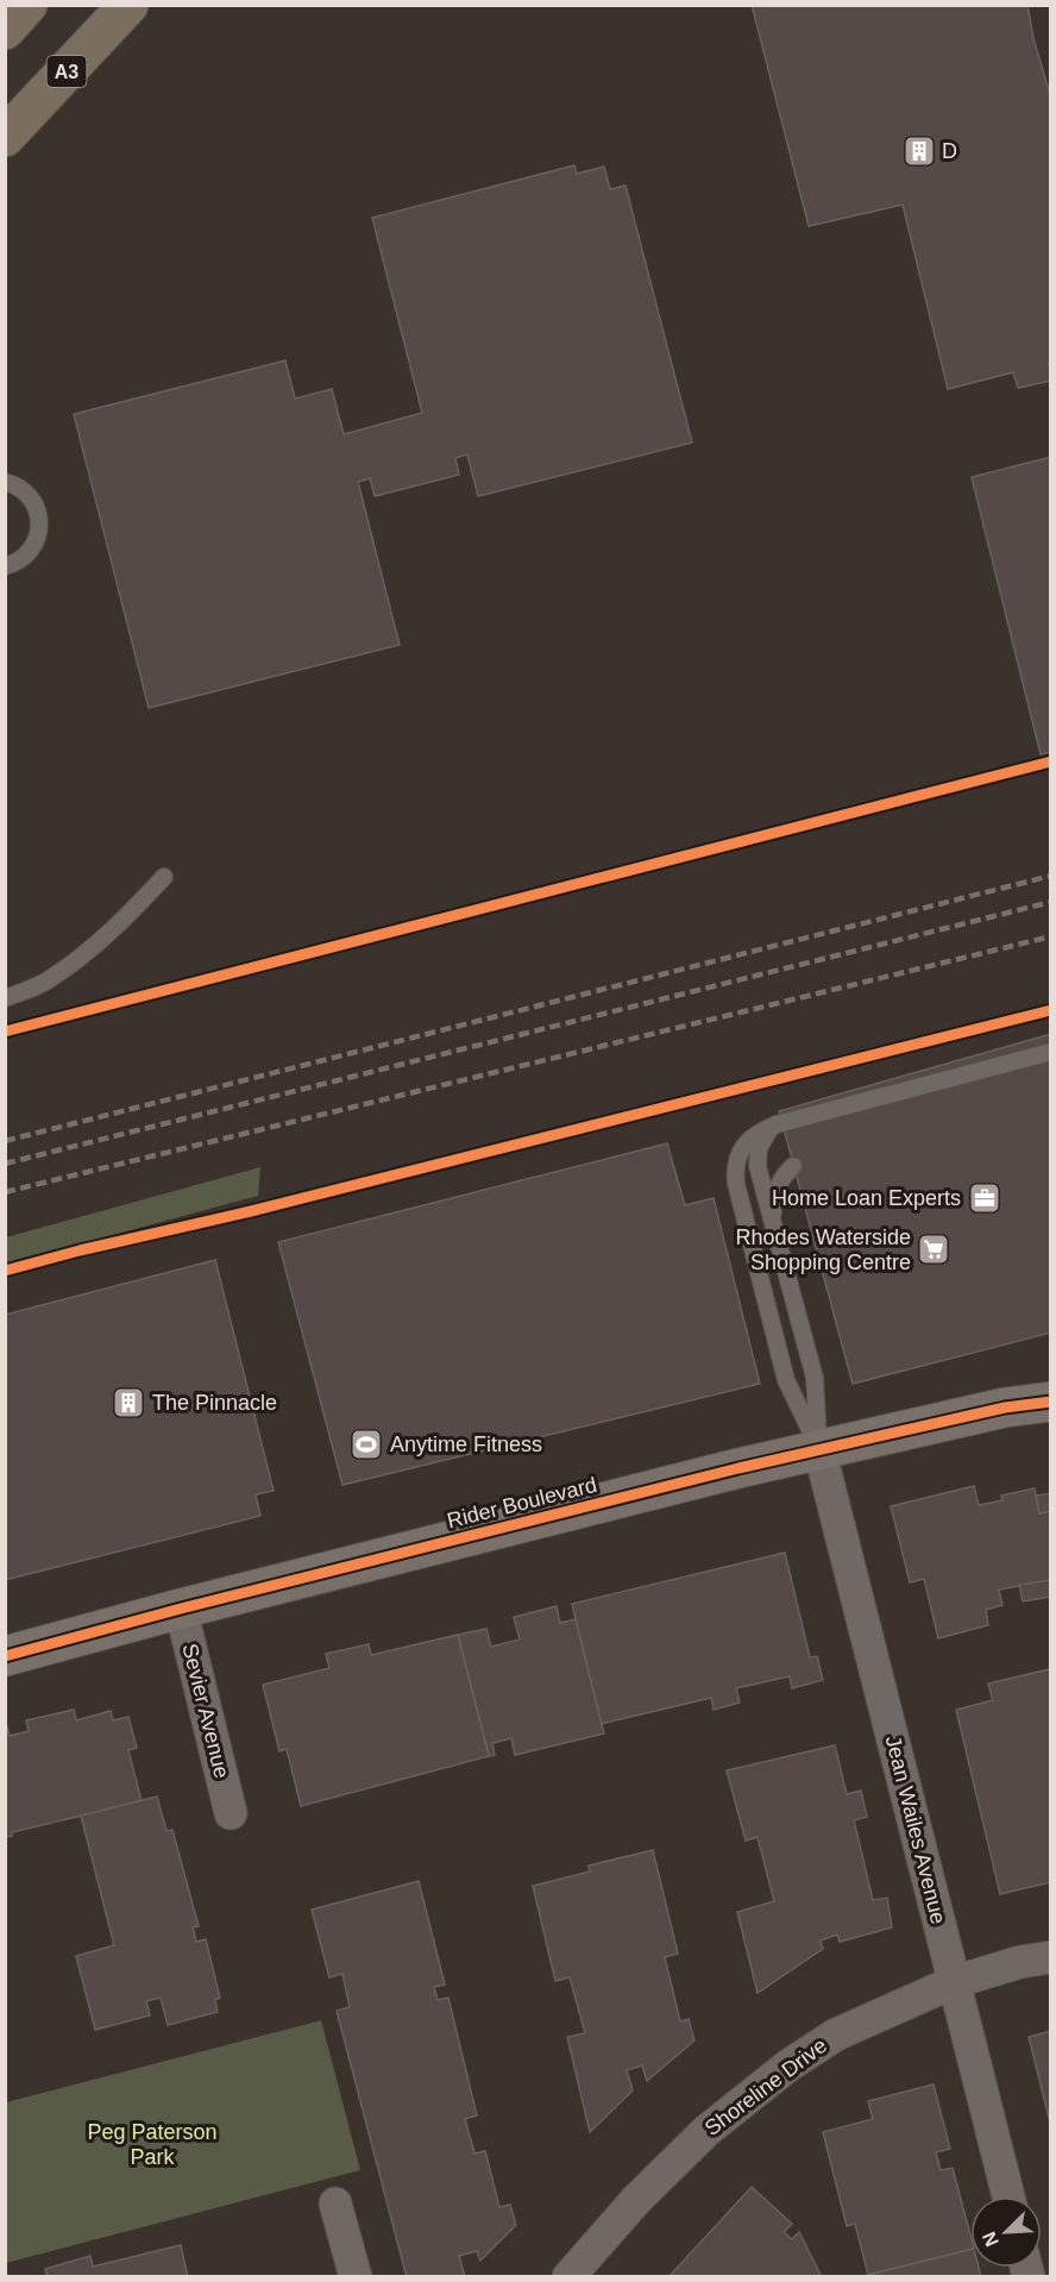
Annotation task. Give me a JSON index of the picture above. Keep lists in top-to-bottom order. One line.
{"streets":{"highway":["A3"],"street":["Rider Boulevard","Sevier Avenue","Jean Wailes Avenue","Shoreline Drive"]},"crossings":[["Rider Boulevard","Sevier Avenue"],["Rider Boulevard","Jean Wailes Avenue"],["Jean Wailes Avenue","Shoreline Drive"]],"parks":["Peg Paterson Park"],"places":{"building":["D","The Pinnacle"],"office":["Home Loan Experts"],"supermarket":["Rhodes Waterside Shopping Centre"],"sports":["Anytime Fitness"]},"north":"bottom left"}
